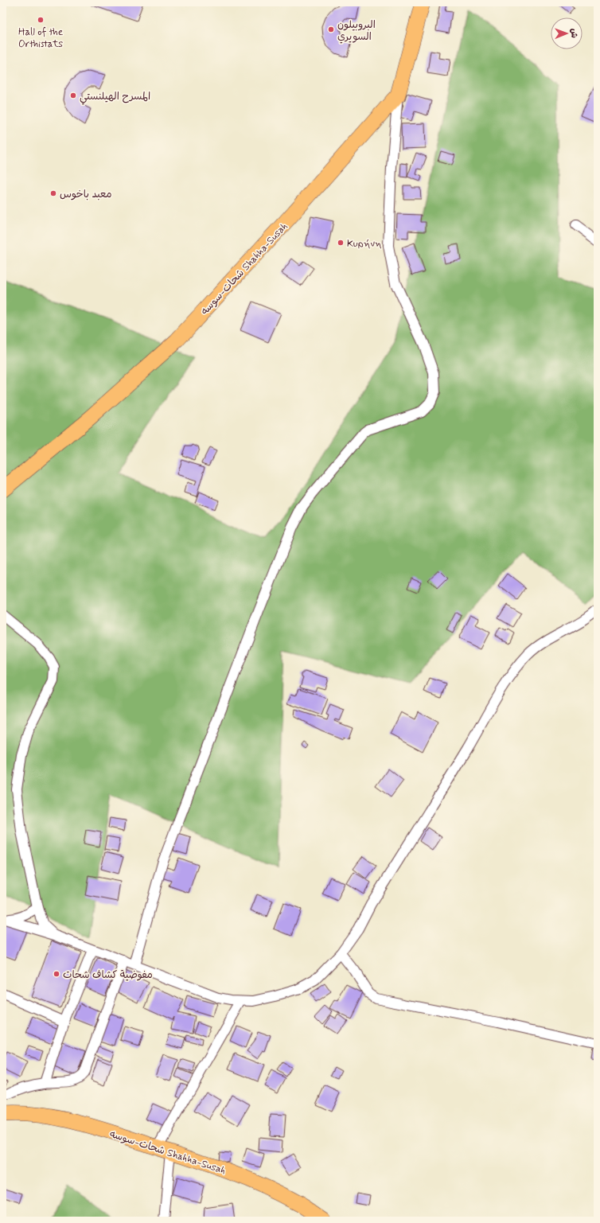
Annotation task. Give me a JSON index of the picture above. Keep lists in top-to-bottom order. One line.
{"streets":{"main road":["شحات-سوسه Shahha-Susah"]},"places":["Hall of the Orthistats","البروبيلون السويري","المسرح الهيلنستي","معبد باخوس","Κυρήνη","مفوضية كشاف شحات"],"north":"right"}
